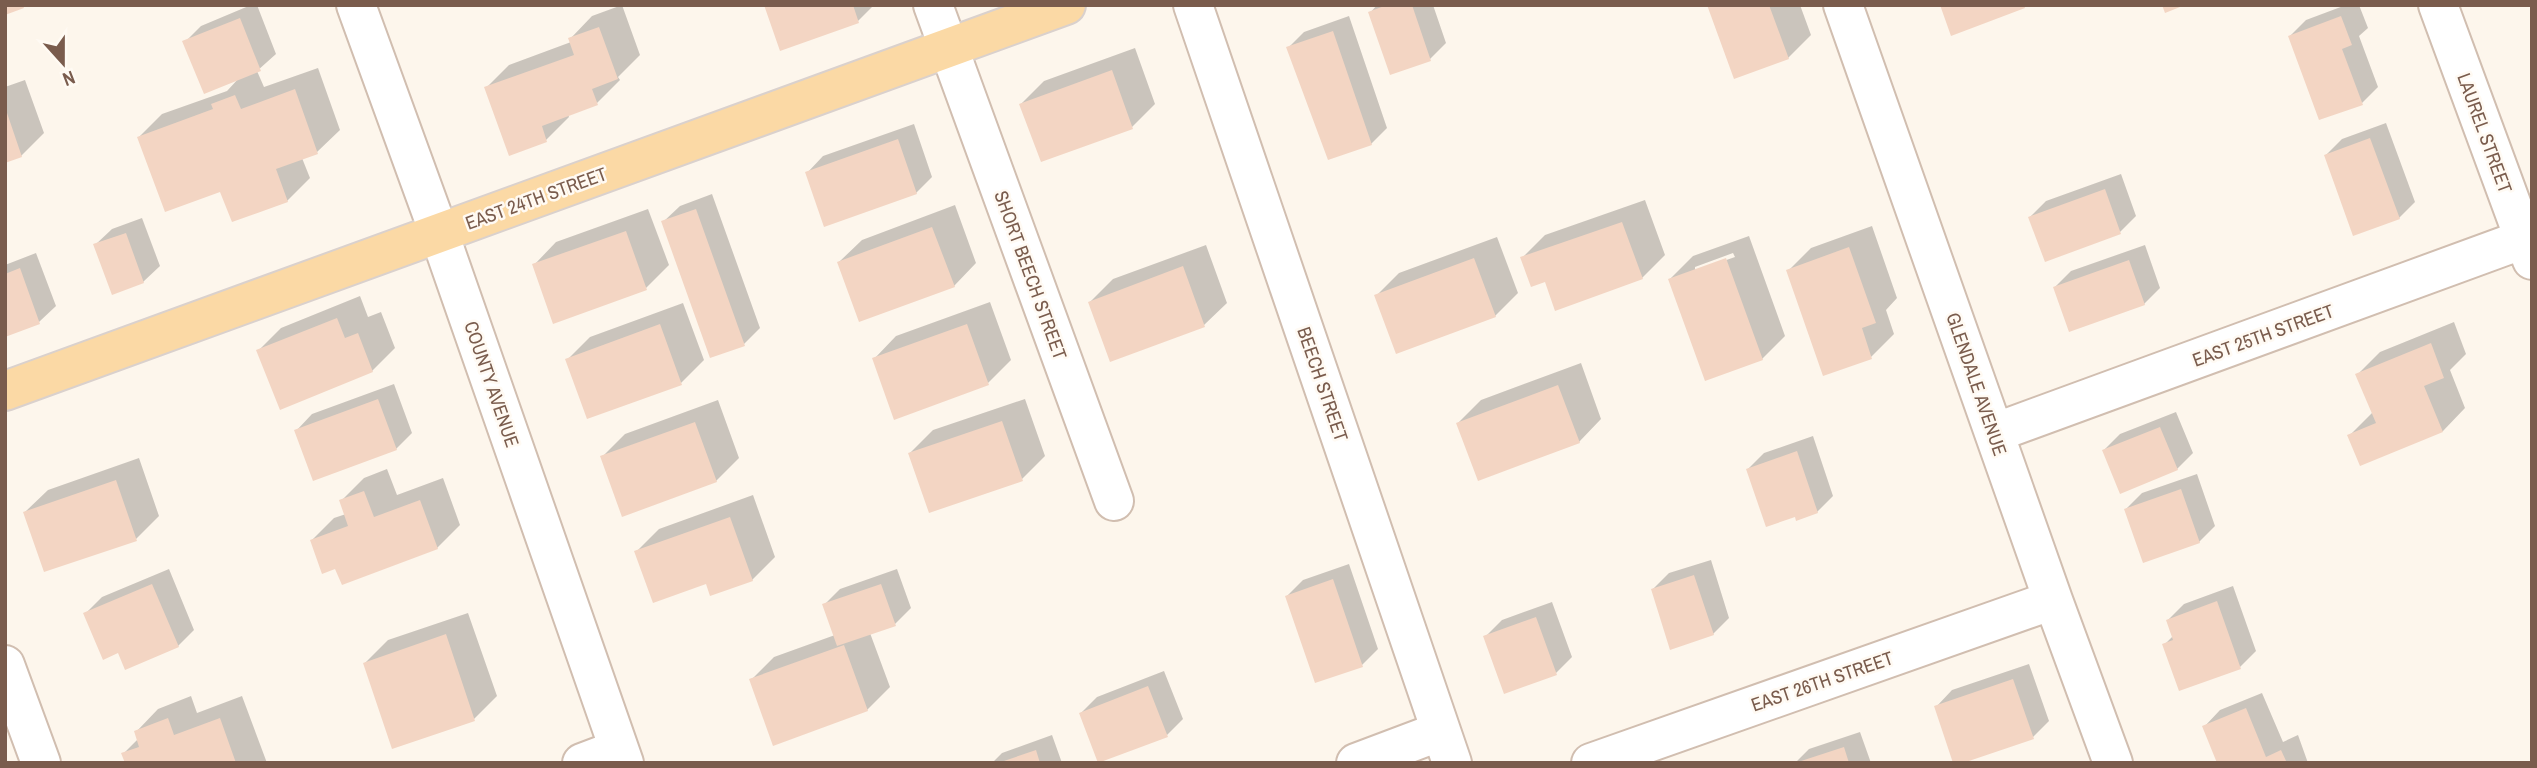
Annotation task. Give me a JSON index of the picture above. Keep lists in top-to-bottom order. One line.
{"streets":{"main road":["EAST 24TH STREET"],"street":["LAUREL STREET","SHORT BEECH STREET","EAST 25TH STREET","COUNTY AVENUE","BEECH STREET","GLENDALE AVENUE","EAST 26TH STREET"]},"crossings":[["LAUREL STREET","EAST 25TH STREET"],["EAST 24TH STREET","SHORT BEECH STREET"],["EAST 24TH STREET","COUNTY AVENUE"],["EAST 25TH STREET","GLENDALE AVENUE"],["GLENDALE AVENUE","EAST 26TH STREET"]],"north":"bottom"}
